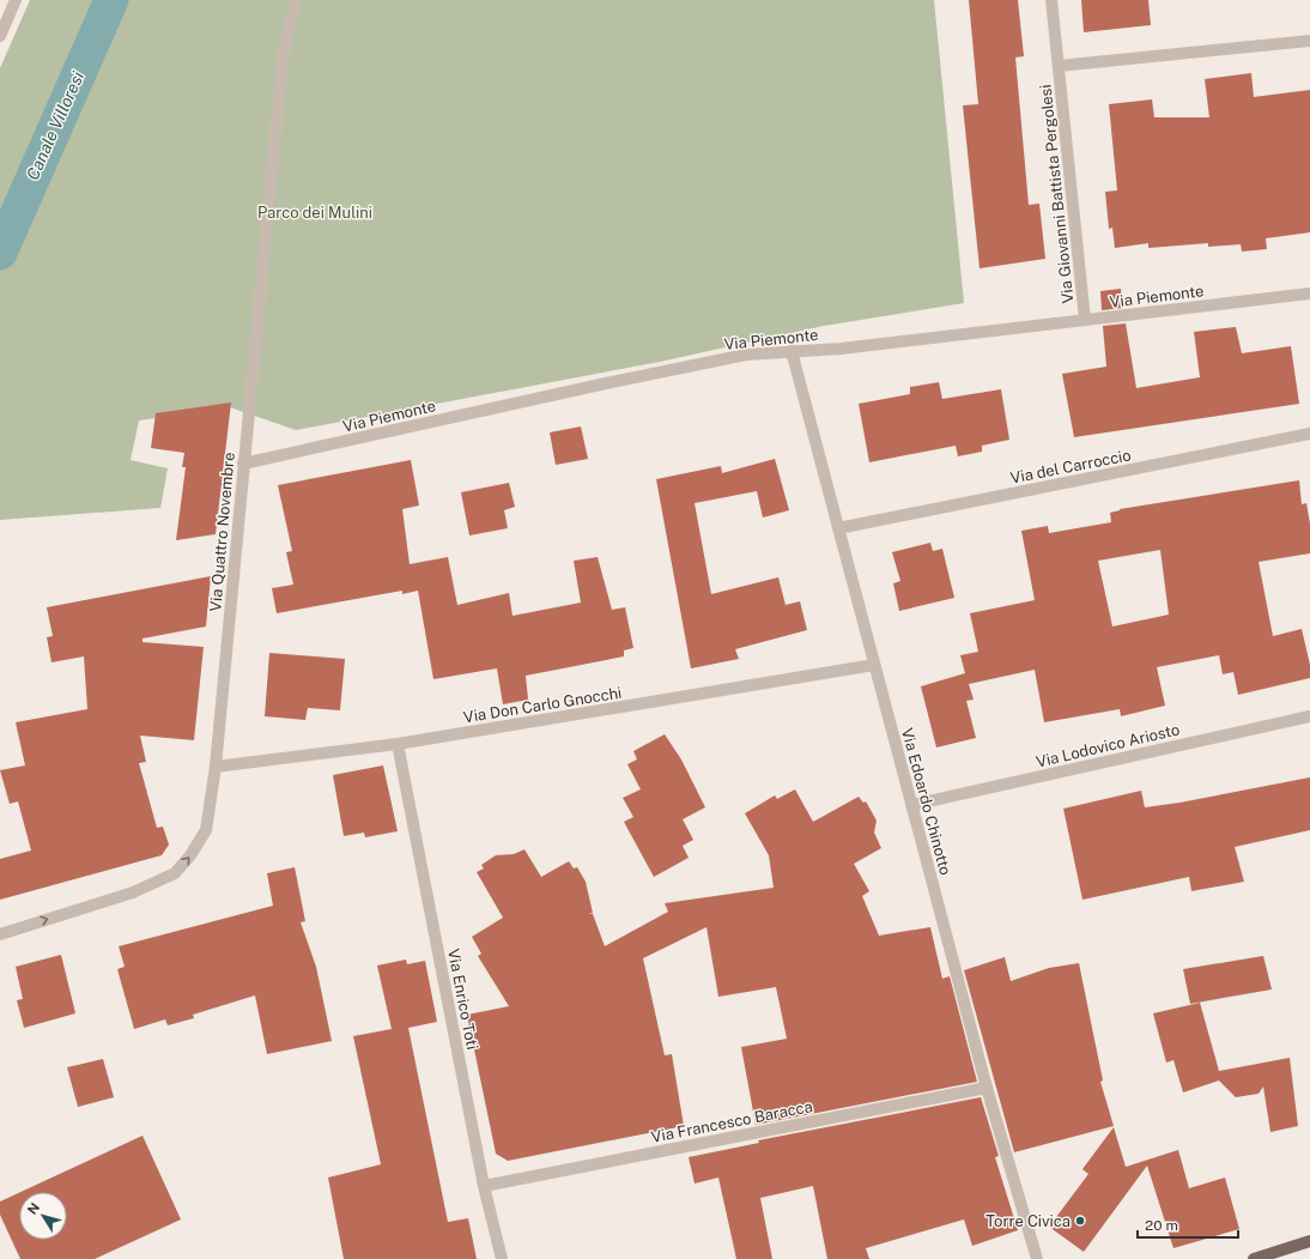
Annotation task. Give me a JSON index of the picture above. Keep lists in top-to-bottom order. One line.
{"streets":{"street":["Via Giovanni Battista Pergolesi","Via Piemonte","Via del Carroccio","Via Quattro Novembre","Via Don Carlo Gnocchi","Via Lodovico Ariosto","Via Edoardo Chinotto","Via Enrico Toti","Via Francesco Baracca"]},"crossings":[["Via Giovanni Battista Pergolesi","Via Piemonte"],["Via Piemonte","Via Quattro Novembre"],["Via Piemonte","Via Edoardo Chinotto"],["Via del Carroccio","Via Edoardo Chinotto"],["Via Quattro Novembre","Via Don Carlo Gnocchi"],["Via Don Carlo Gnocchi","Via Edoardo Chinotto"],["Via Don Carlo Gnocchi","Via Enrico Toti"],["Via Lodovico Ariosto","Via Edoardo Chinotto"],["Via Edoardo Chinotto","Via Francesco Baracca"],["Via Enrico Toti","Via Francesco Baracca"]],"water":["Canale Villoresi"],"parks":["Parco dei Mulini"],"places":["Torre Civica"],"scale_bar":"20 m","north":"top left"}
